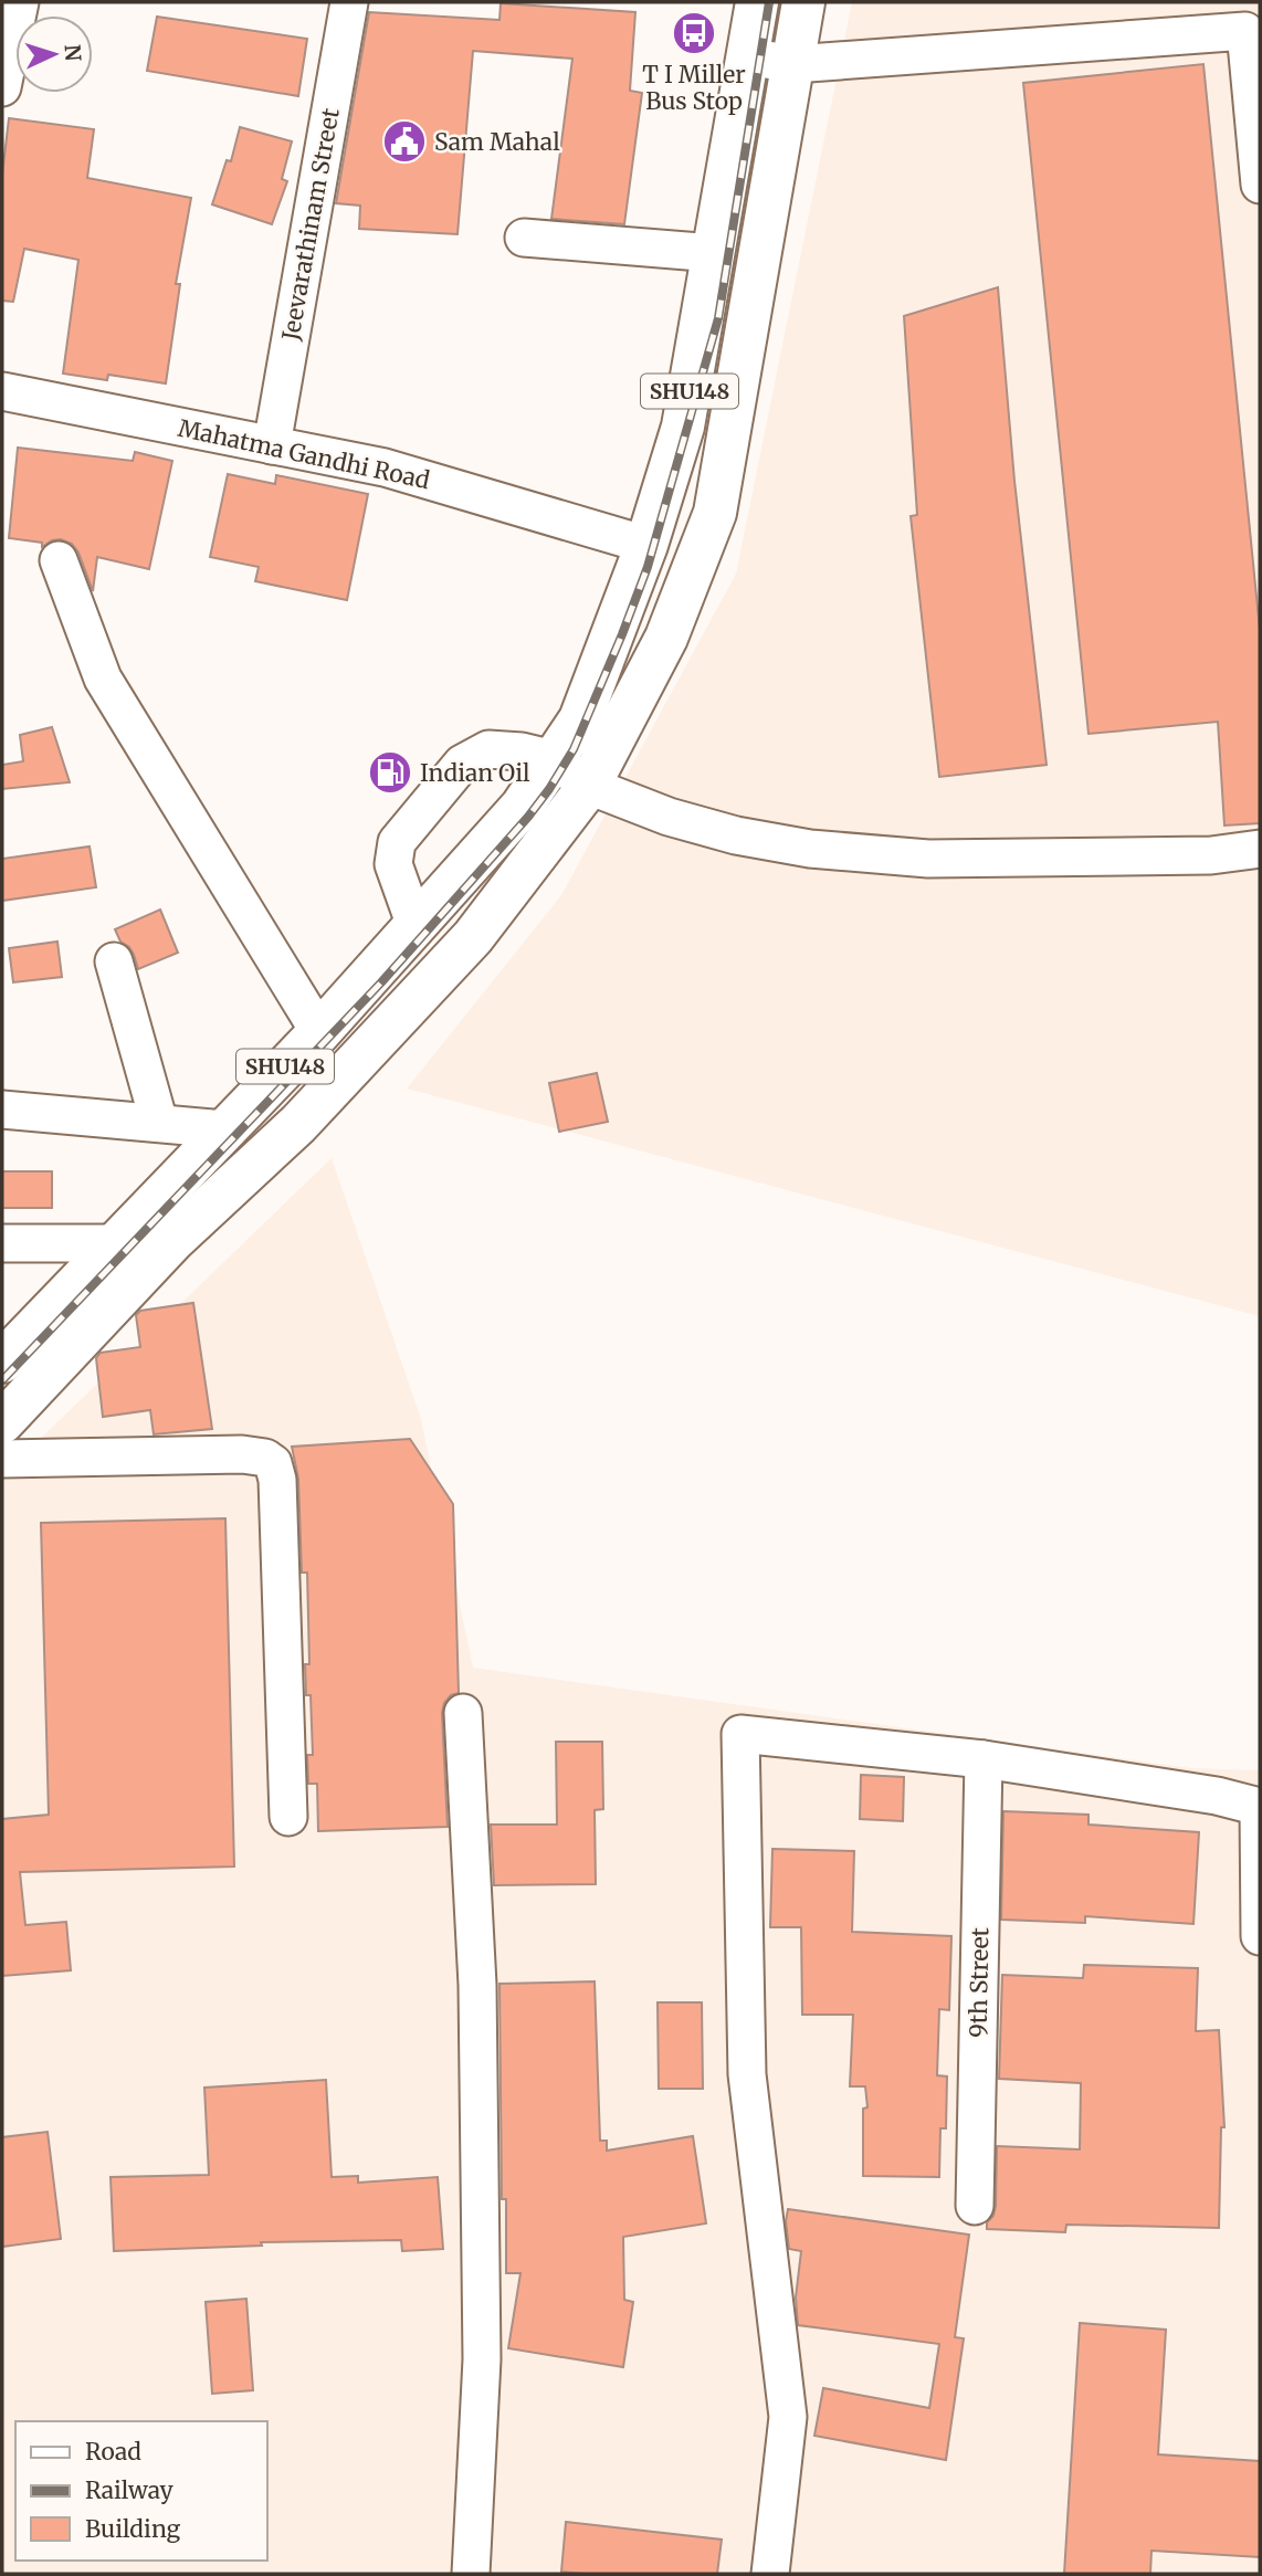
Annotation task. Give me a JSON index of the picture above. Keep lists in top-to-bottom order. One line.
{"streets":{"highway":["SHU148"],"street":["Jeevarathinam Street","Mahatma Gandhi Road","9th Street"]},"crossings":[["Jeevarathinam Street","Mahatma Gandhi Road"],["SHU148","Mahatma Gandhi Road"]],"places":{"bus stop":["T I Miller Bus Stop"],"public building":["Sam Mahal"],"fuel station":["Indian Oil"]},"legend":["Road","Railway","Building"],"north":"right"}
